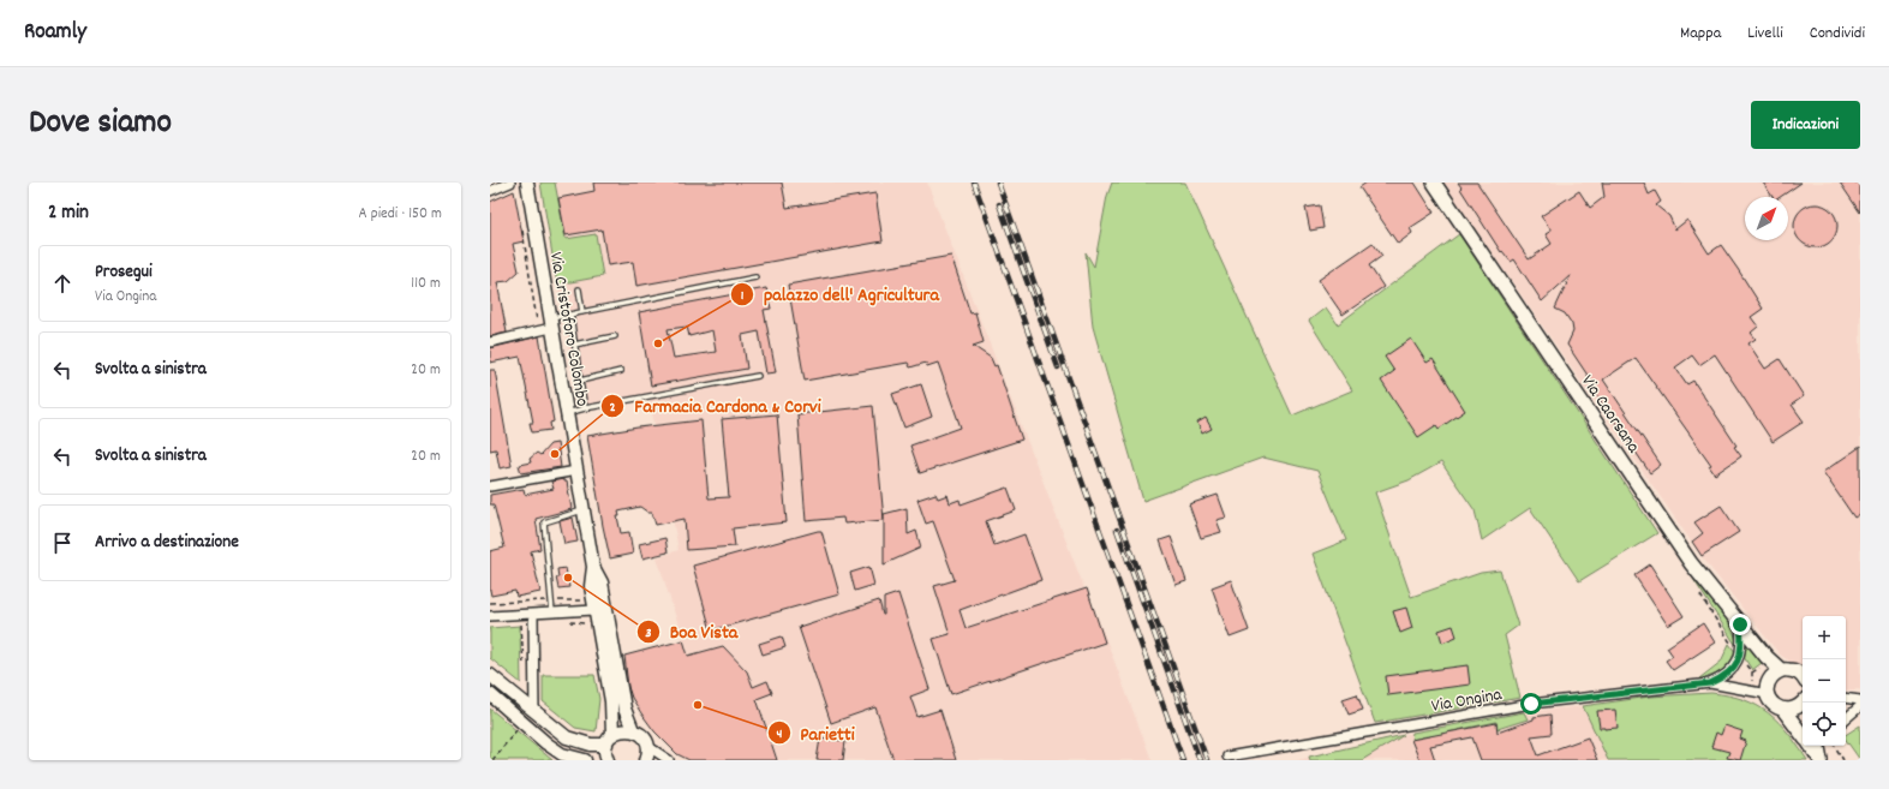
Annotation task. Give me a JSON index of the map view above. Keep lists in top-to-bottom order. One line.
{"streets":{"main road":["Via Cristoforo Colombo","Via Caorsana"],"street":["Via Ongina"]},"places":["palazzo dell' Agricultura","Farmacia Cardona & Corvi","Boa Vista","Parietti"],"north":"top right","page":{"header":"Roamly","nav":["Mappa","Livelli","Condividi"],"title":"Dove siamo","buttons":"Indicazioni","heading":["2 min","A piedi · 150 m"],"list":[["Prosegui","Via Ongina","110 m"],["Svolta a sinistra","20 m"],["Svolta a sinistra","20 m"],"Arrivo a destinazione"],"map_buttons":["+","−"]}}
